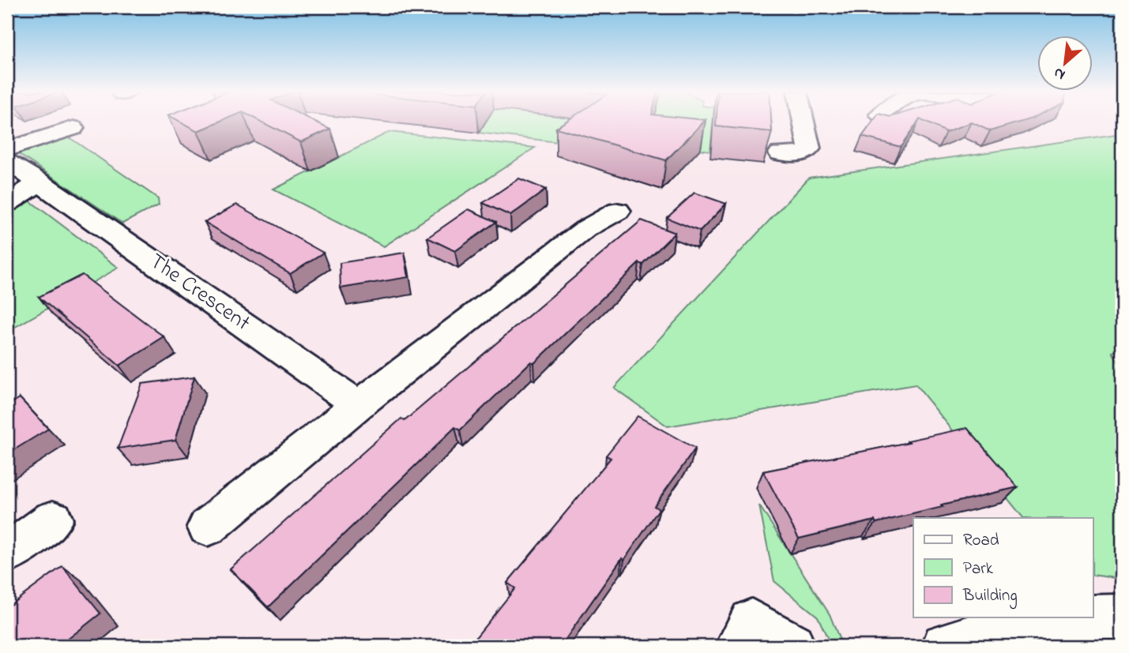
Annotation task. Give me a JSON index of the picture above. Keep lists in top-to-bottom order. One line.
{"streets":{"street":["The Crescent"]},"legend":["Road","Park","Building"],"north":"bottom left"}
